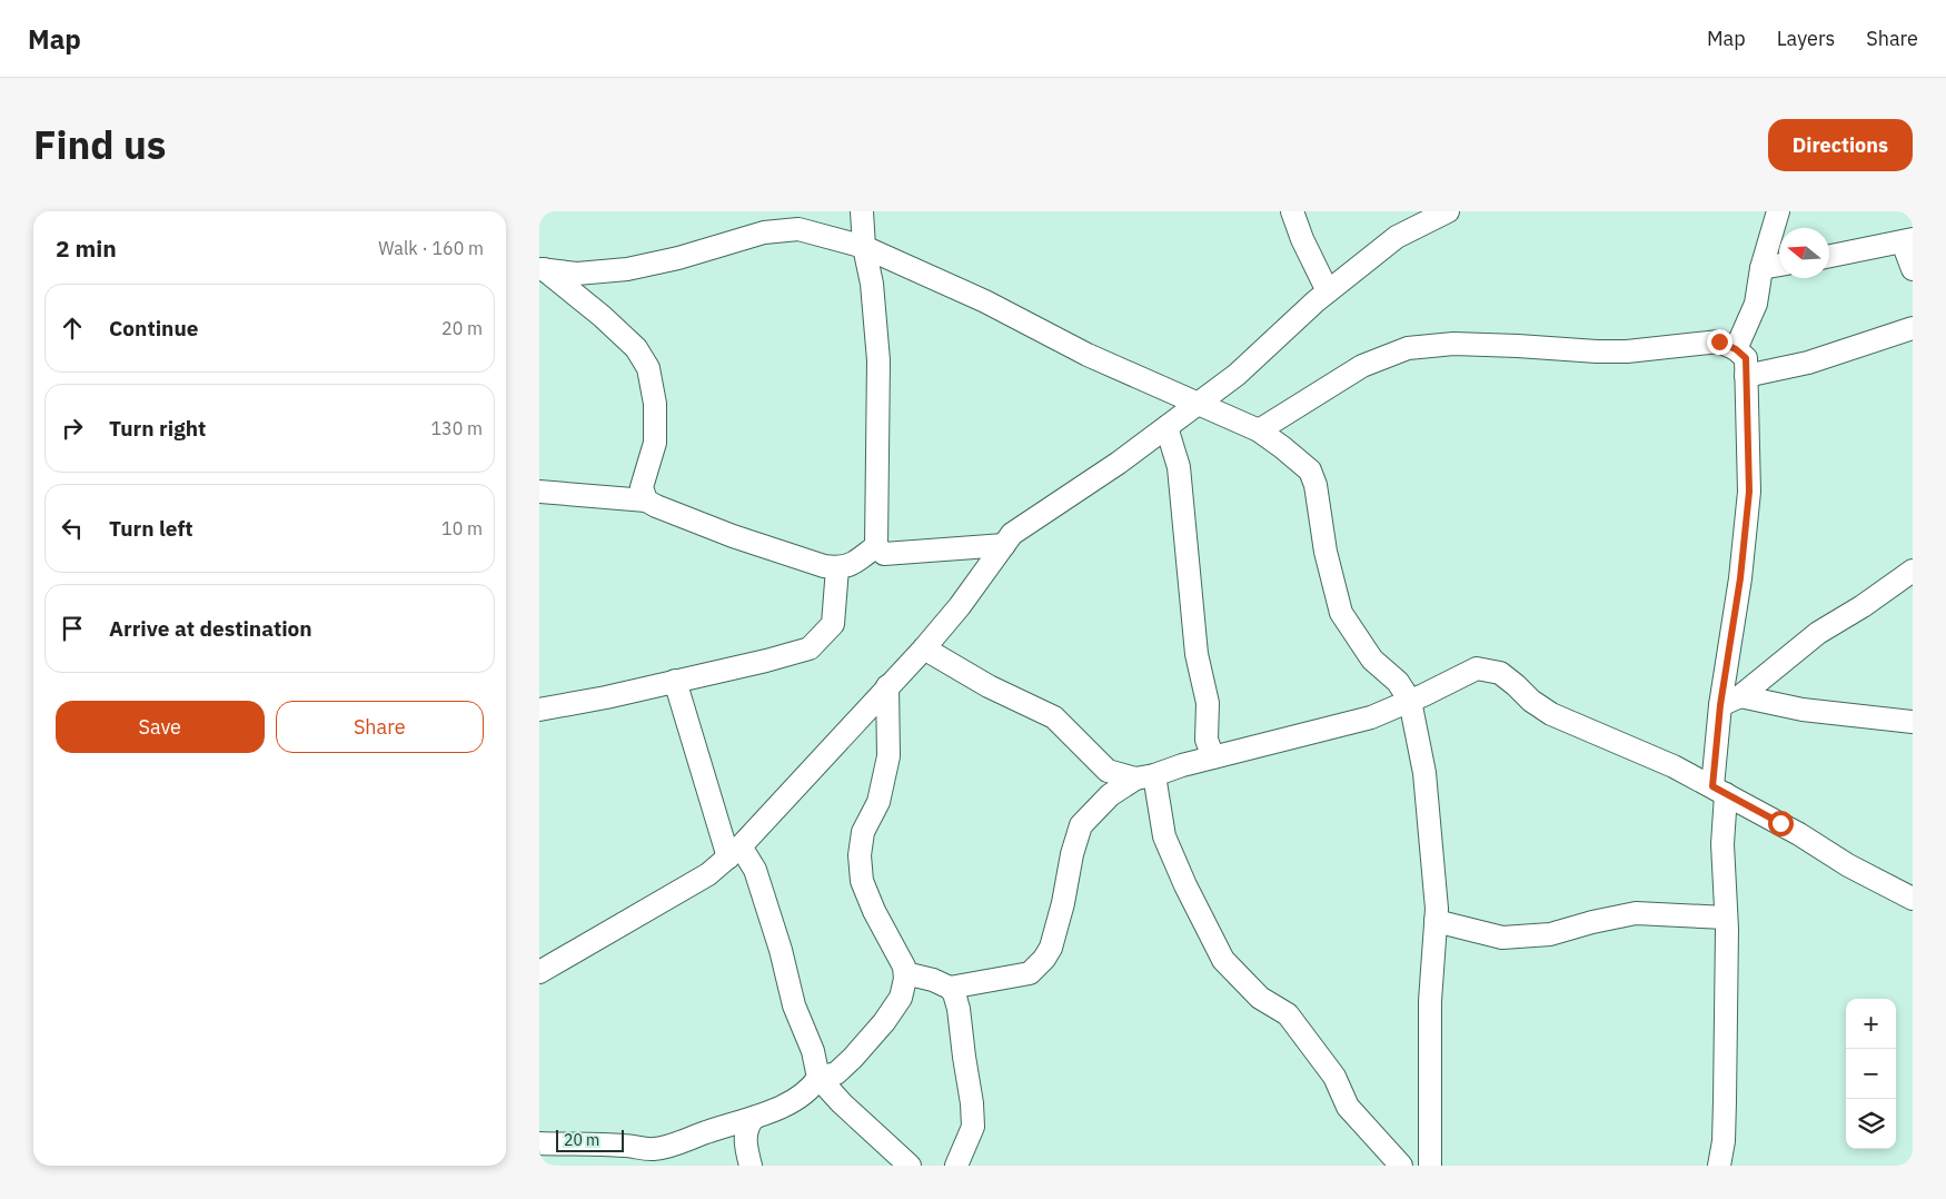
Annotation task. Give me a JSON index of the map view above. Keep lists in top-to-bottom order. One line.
{"scale_bar":"20 m","north":"left","page":{"header":"Map","nav":["Map","Layers","Share"],"title":"Find us","buttons":["Directions",["Save","Share"]],"heading":["2 min","Walk · 160 m"],"list":[["Continue","20 m"],["Turn right","130 m"],["Turn left","10 m"],"Arrive at destination"],"map_buttons":["+","−"],"scale":"20 m"}}
